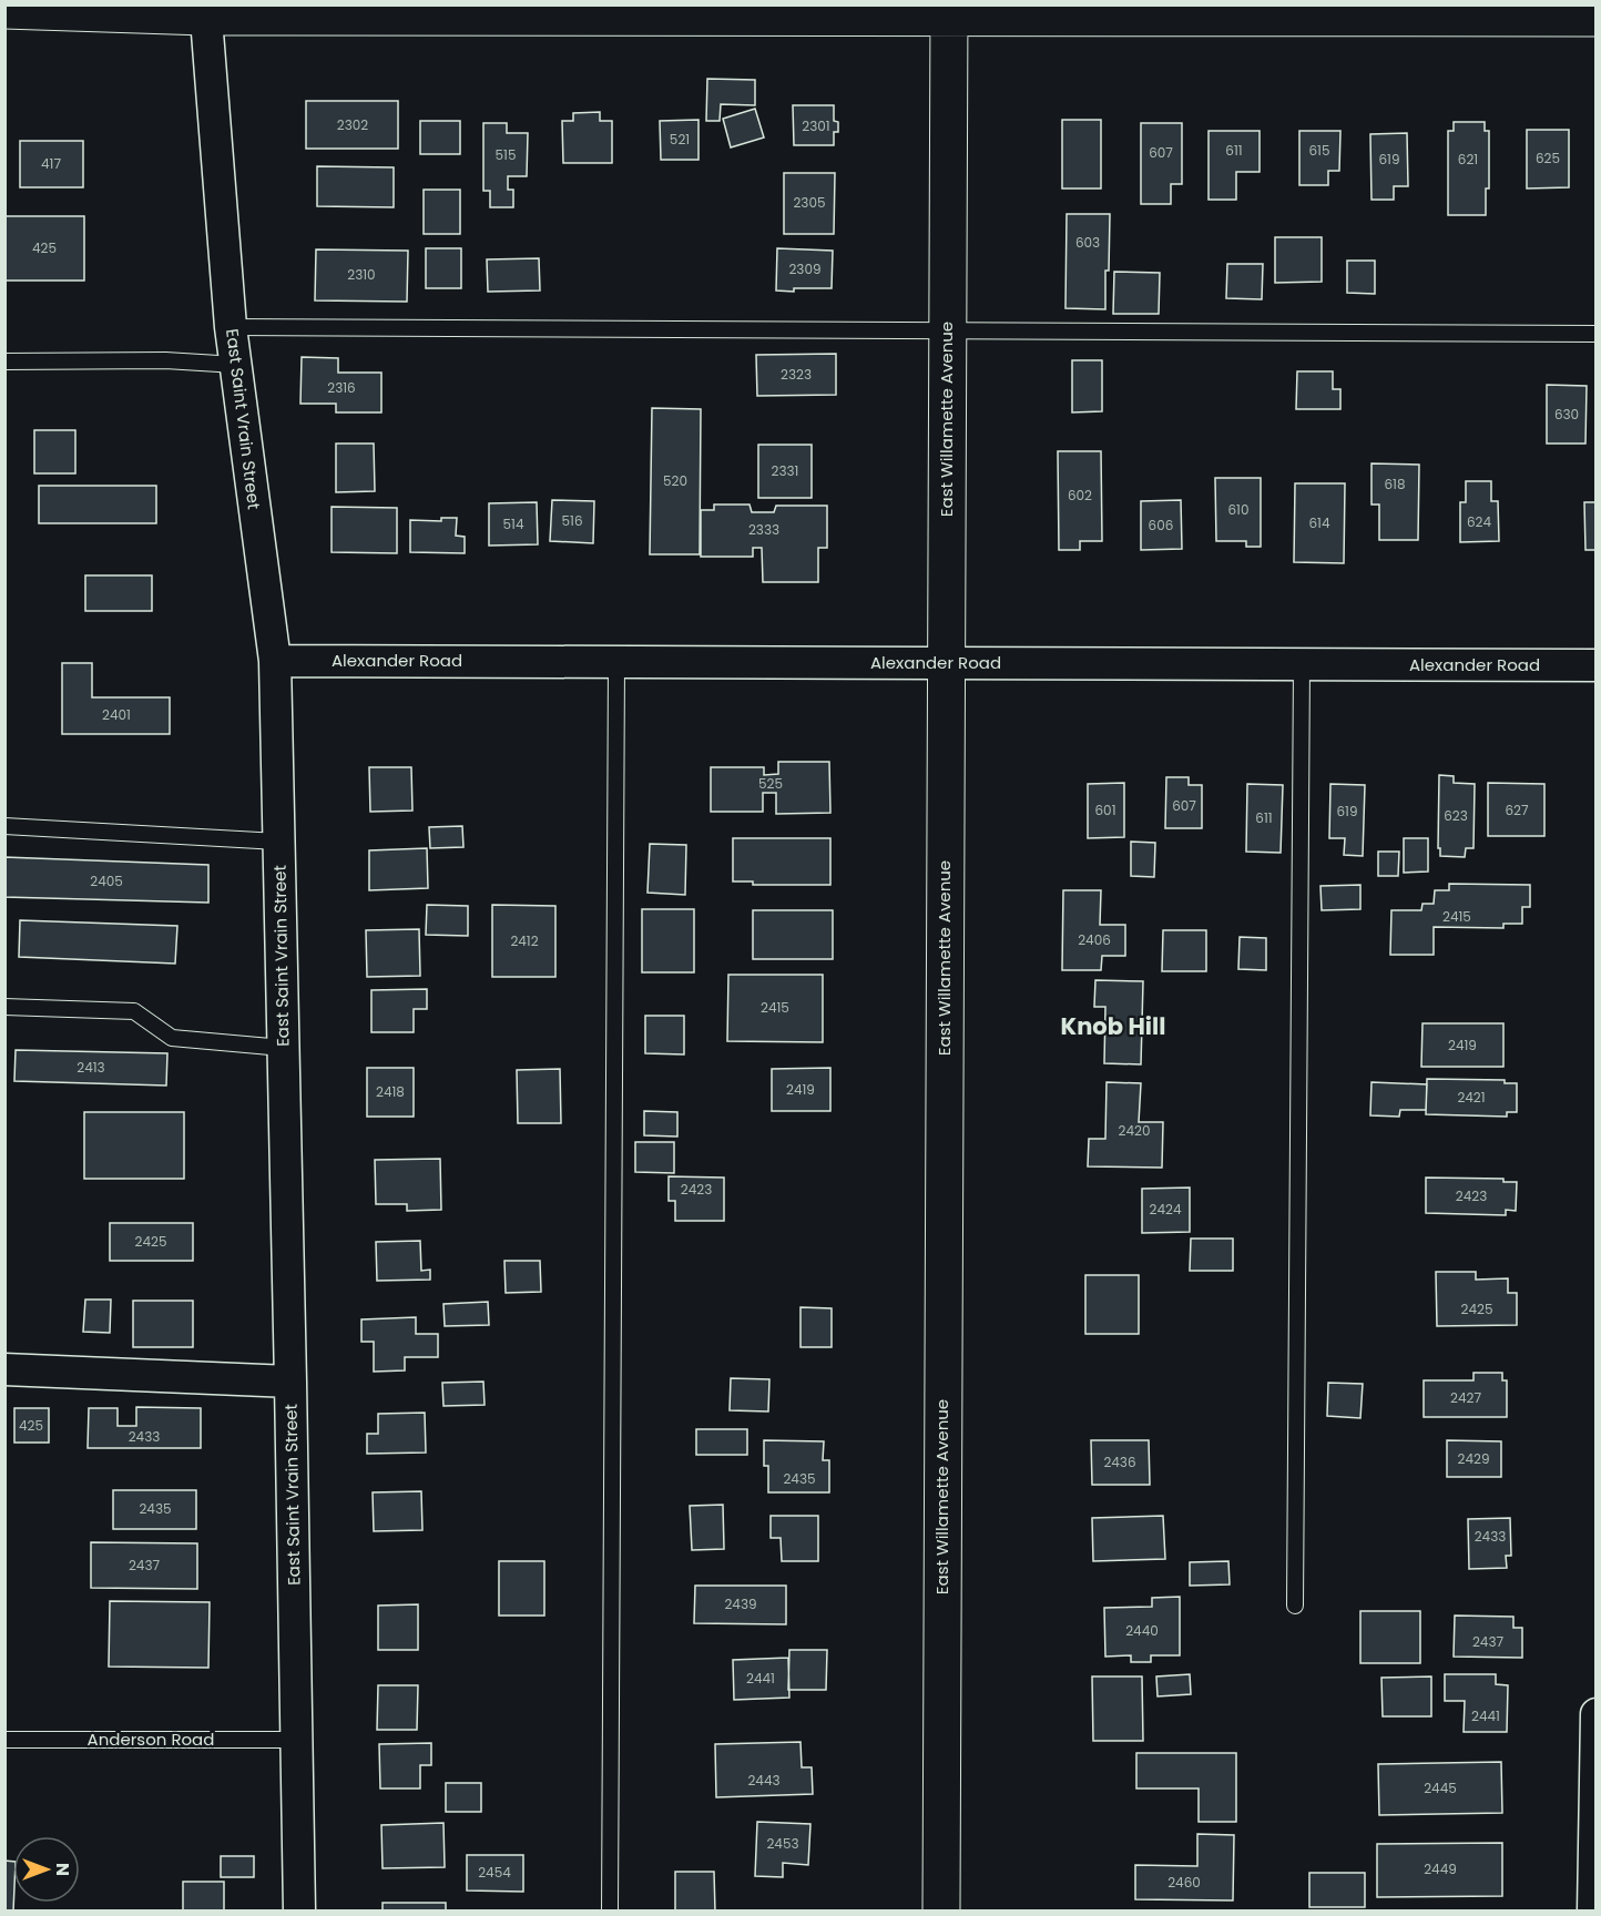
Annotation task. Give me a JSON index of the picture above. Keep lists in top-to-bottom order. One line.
{"streets":{"street":["East Saint Vrain Street","East Willamette Avenue","Alexander Road"],"lane":["Anderson Road"]},"crossings":[["East Saint Vrain Street","Alexander Road"],["East Saint Vrain Street","Anderson Road"],["East Willamette Avenue","Alexander Road"]],"districts":["Knob Hill"],"house_numbers":["2302","2301","521","611","615","607","515","625","619","621","417","2305","603","425","2309","2310","2323","2316","630","2331","520","618","602","610","516","624","614","514","606","2333","2401","525","607","601","627","619","623","611","2405","2415","2406","2412","2415","2419","2413","2419","2418","2421","2420","2423","2423","2424","2425","2425","2427","425","2433","2429","2436","2435","2435","2433","2437","2439","2440","2437","2441","2441","2443","2445","2453","2449","2454","2460"],"north":"right"}
